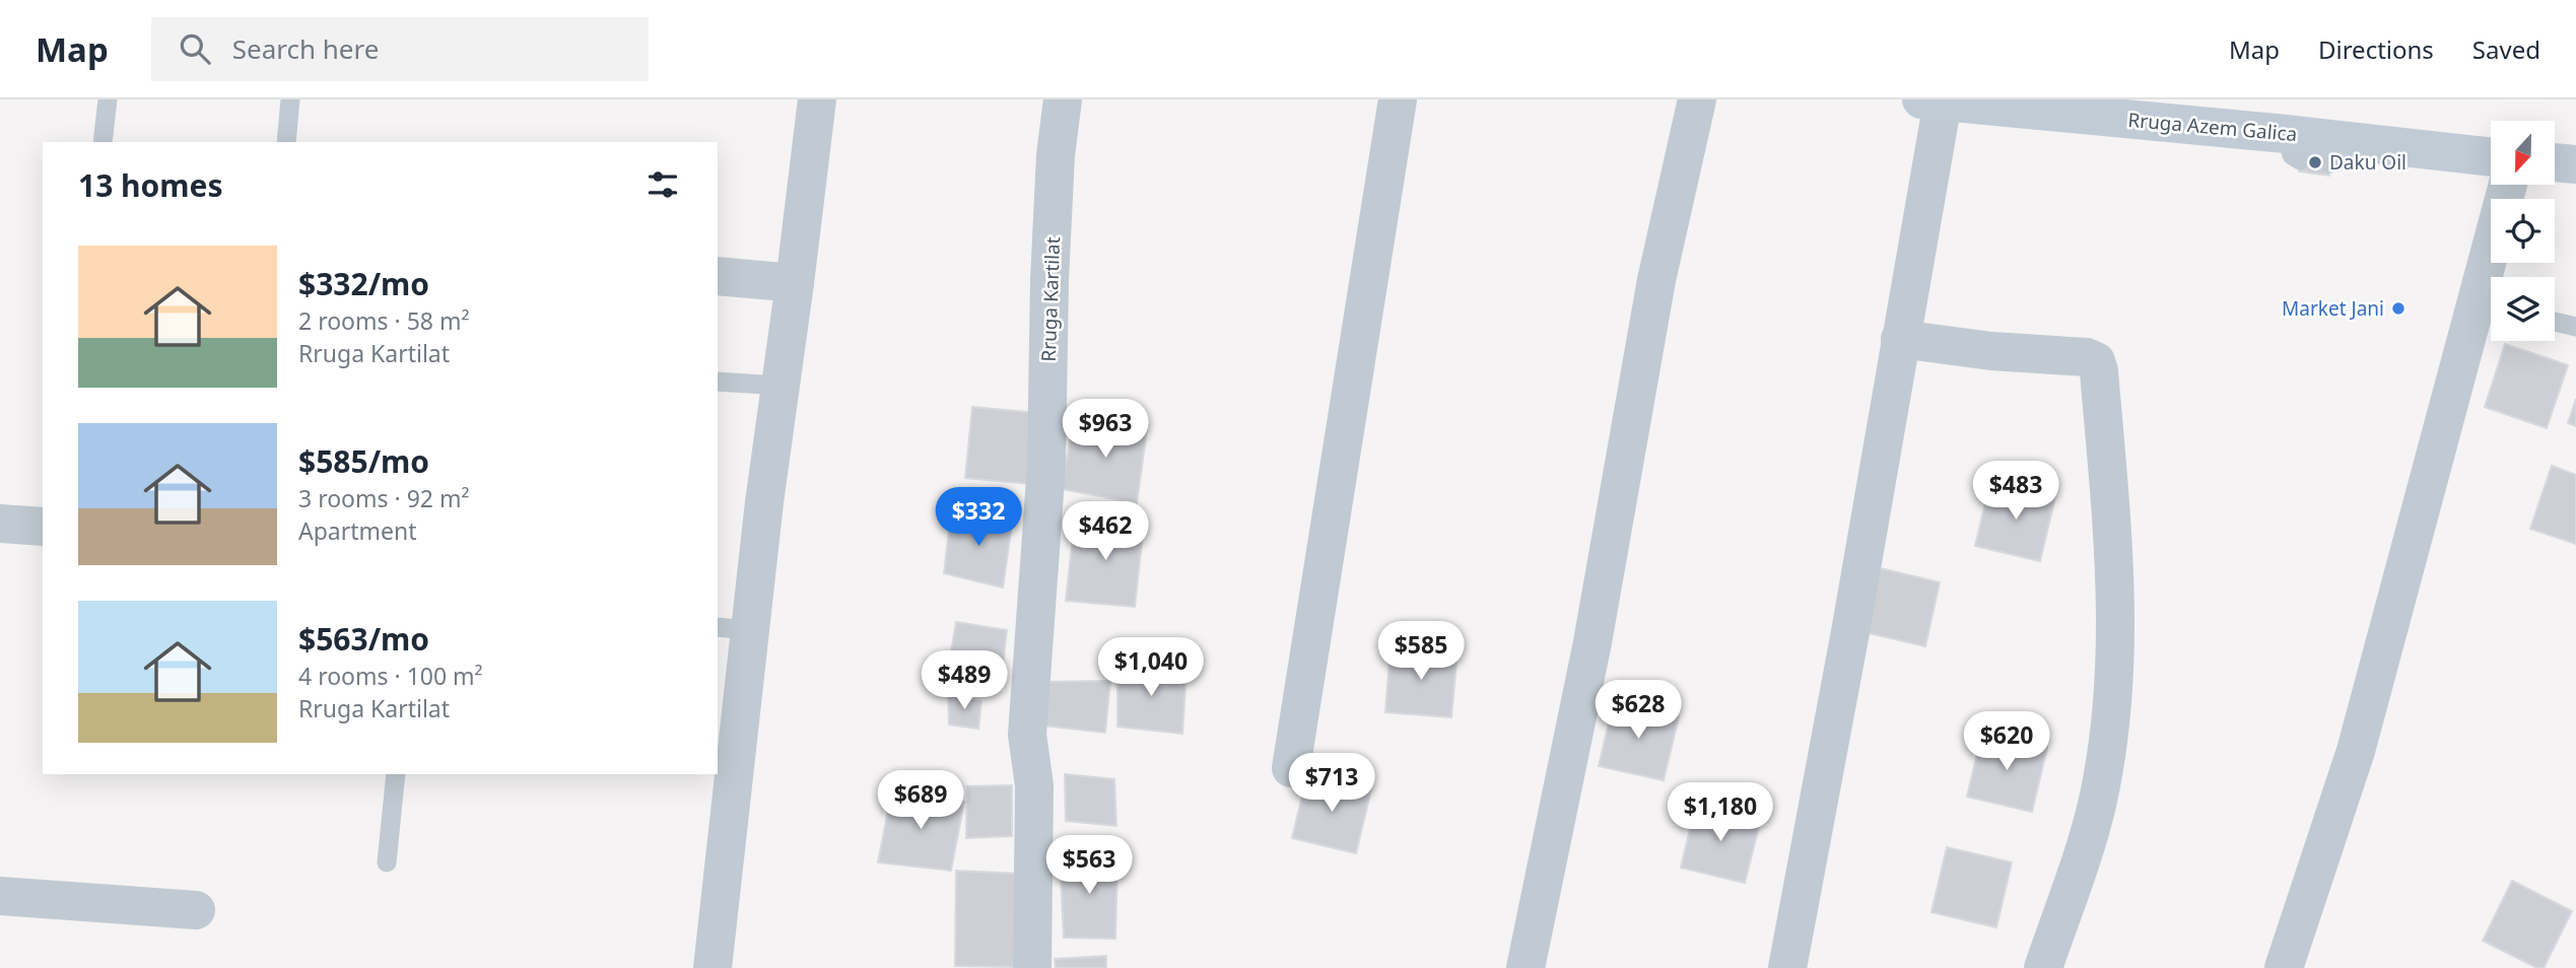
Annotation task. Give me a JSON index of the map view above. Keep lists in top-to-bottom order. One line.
{"streets":{"main road":["Rruga Azem Galica"],"street":["Rruga Kartilat"]},"places":["Daku Oil","Market Jani"],"north":"bottom","page":{"header":"Map","search":"Search here","nav":["Map","Directions","Saved"],"heading":"13 homes","list":[{"name":"$332/mo","note":"2 rooms · 58 m² · Rruga Kartilat"},{"name":"$585/mo","note":"3 rooms · 92 m² · Apartment"},{"name":"$563/mo","note":"4 rooms · 100 m² · Rruga Kartilat"}],"price":["$963","$483","$332","$462","$585","$1,040","$489","$628","$620","$713","$689","$1,180","$563"]}}
